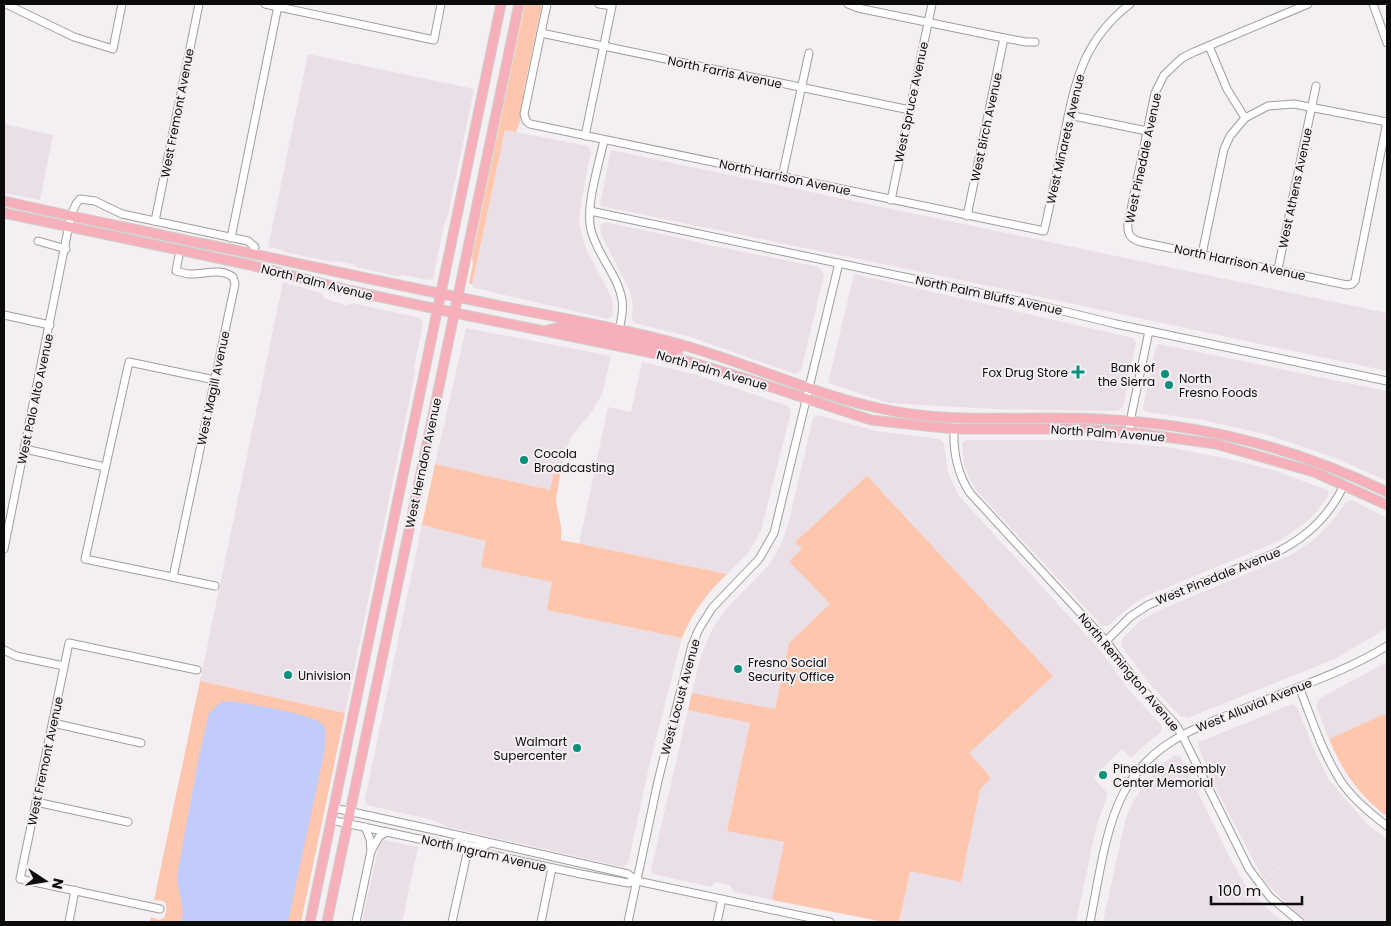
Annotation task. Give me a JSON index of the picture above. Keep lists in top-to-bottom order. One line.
{"streets":{"main road":["North Palm Avenue","West Herndon Avenue"],"street":["North Farris Avenue","West Spruce Avenue","West Fremont Avenue","West Birch Avenue","West Minarets Avenue","West Pinedale Avenue","North Harrison Avenue","West Athens Avenue","North Palm Bluffs Avenue","West Magill Avenue","West Palo Alto Avenue","North Remington Avenue","West Locust Avenue","West Alluvial Avenue","North Ingram Avenue"]},"crossings":[["North Farris Avenue","West Spruce Avenue"],["North Farris Avenue","North Harrison Avenue"],["West Spruce Avenue","North Harrison Avenue"],["West Birch Avenue","North Harrison Avenue"],["West Minarets Avenue","North Harrison Avenue"],["West Pinedale Avenue","North Harrison Avenue"],["West Pinedale Avenue","North Palm Avenue"],["West Pinedale Avenue","North Remington Avenue"],["North Harrison Avenue","West Athens Avenue"],["North Palm Avenue","West Magill Avenue"],["North Palm Avenue","West Palo Alto Avenue"],["North Palm Avenue","West Herndon Avenue"],["North Palm Avenue","North Remington Avenue"],["North Palm Avenue","West Locust Avenue"],["North Palm Bluffs Avenue","West Locust Avenue"],["West Herndon Avenue","North Ingram Avenue"],["North Remington Avenue","West Alluvial Avenue"],["West Locust Avenue","North Ingram Avenue"]],"places":{"health":["Fox Drug Store"],"other":["Bank of the Sierra","North Fresno Foods","Cocola Broadcasting","Fresno Social Security Office","Univision","Walmart Supercenter","Pinedale Assembly Center Memorial"]},"scale_bar":"100 m","north":"right"}
